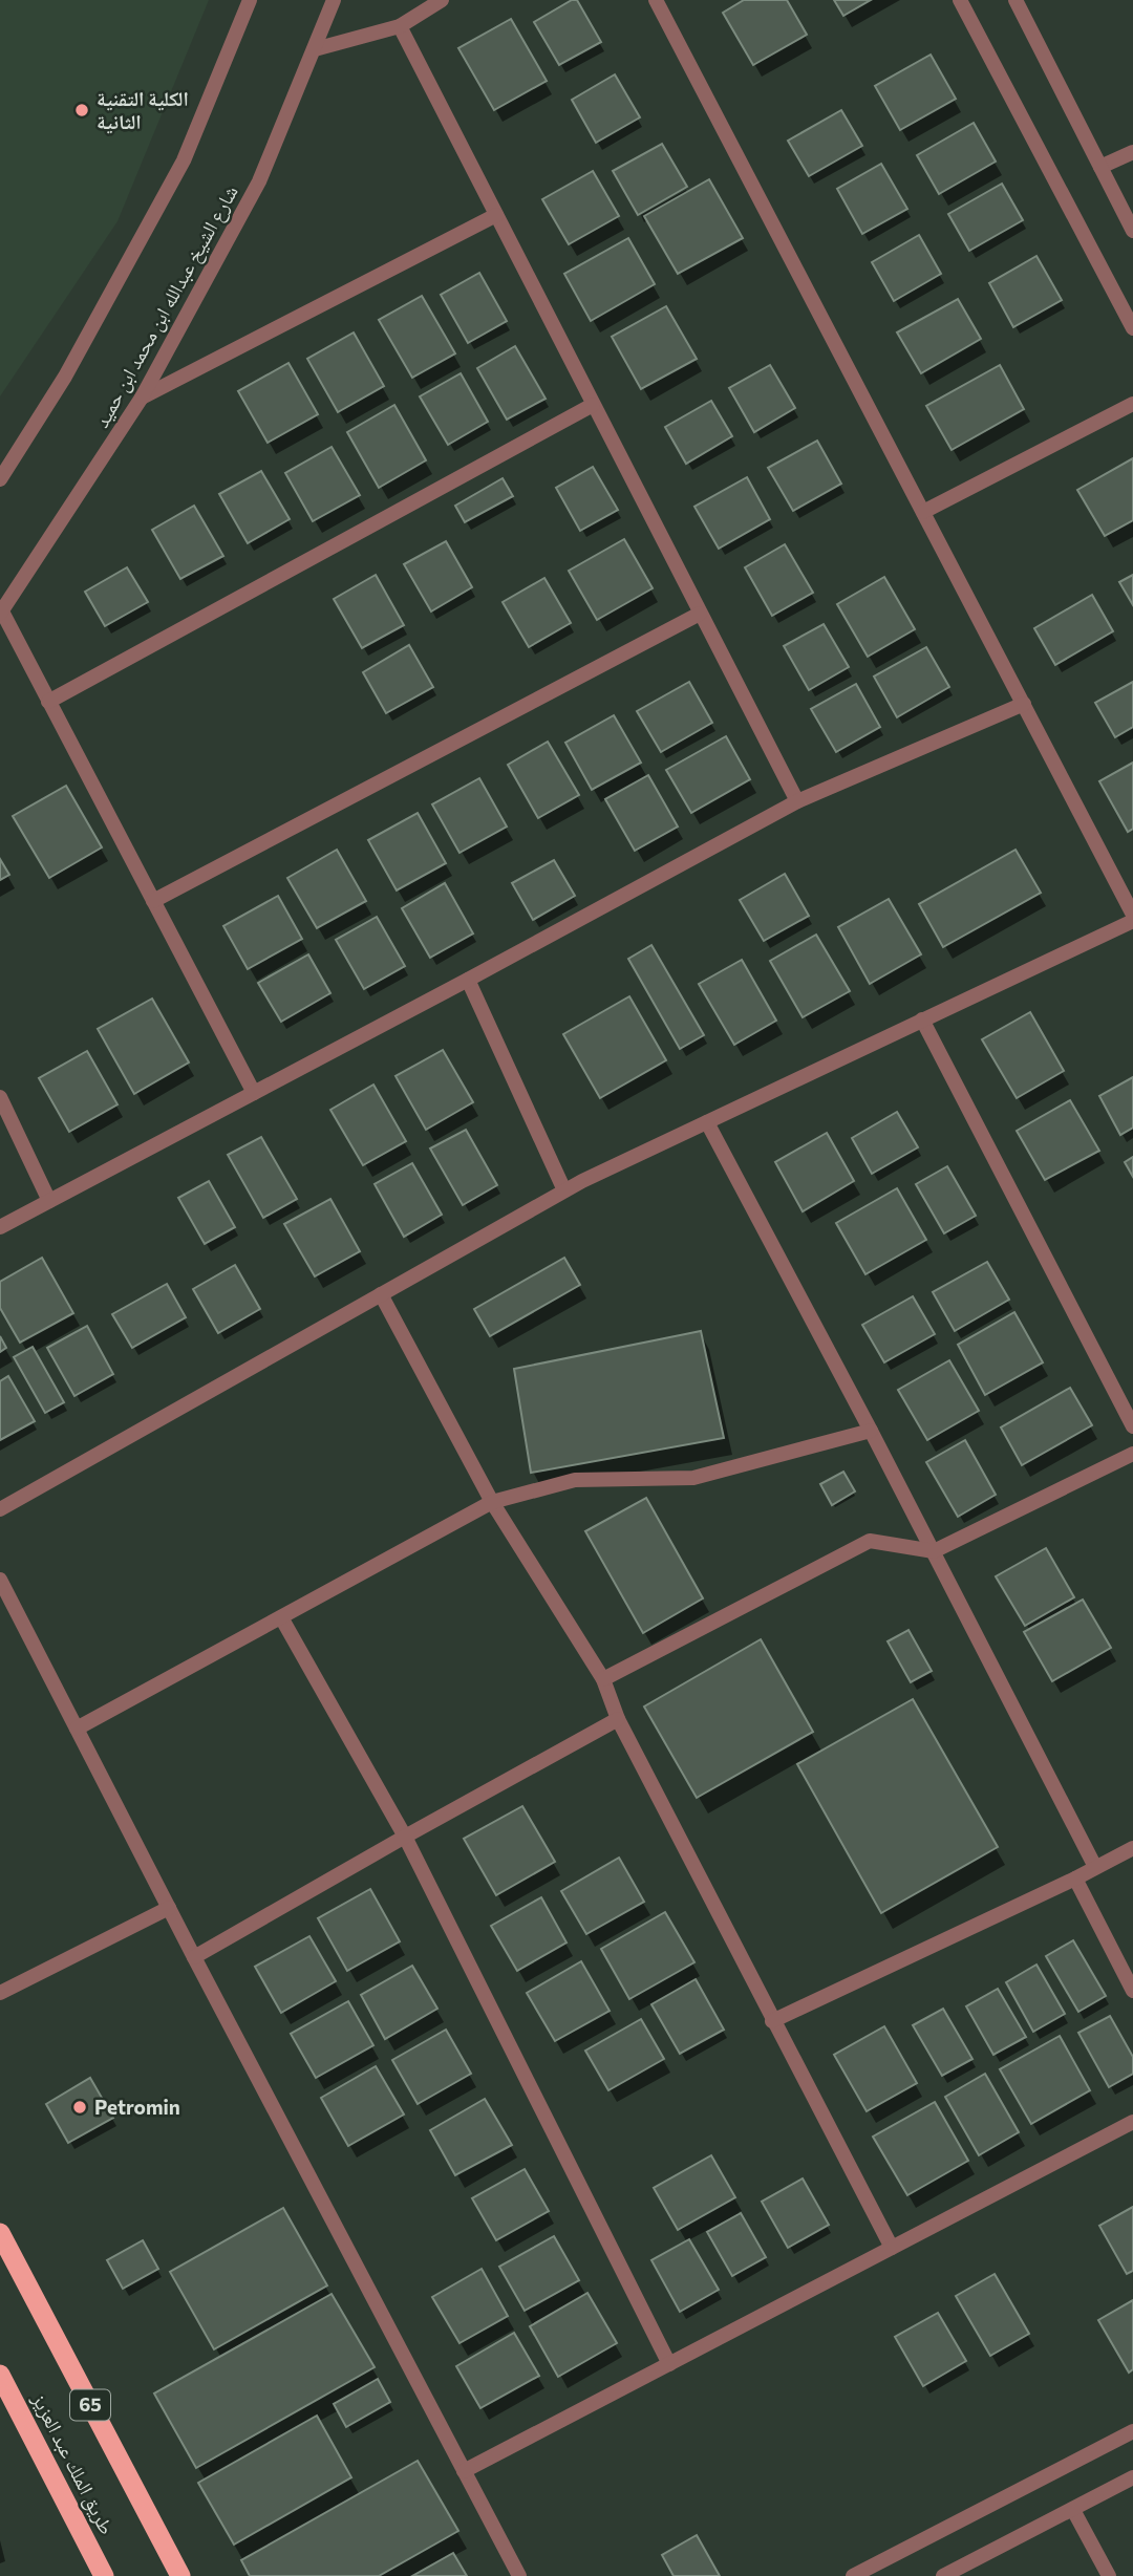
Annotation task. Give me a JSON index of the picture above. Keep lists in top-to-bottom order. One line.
{"streets":{"highway":["65","طريق الملك عبد العزيز"],"street":["شارع الشيخ عبدالله ابن محمد ابن حميد"]},"places":["الكلية التقنية الثانية","Petromin"]}
